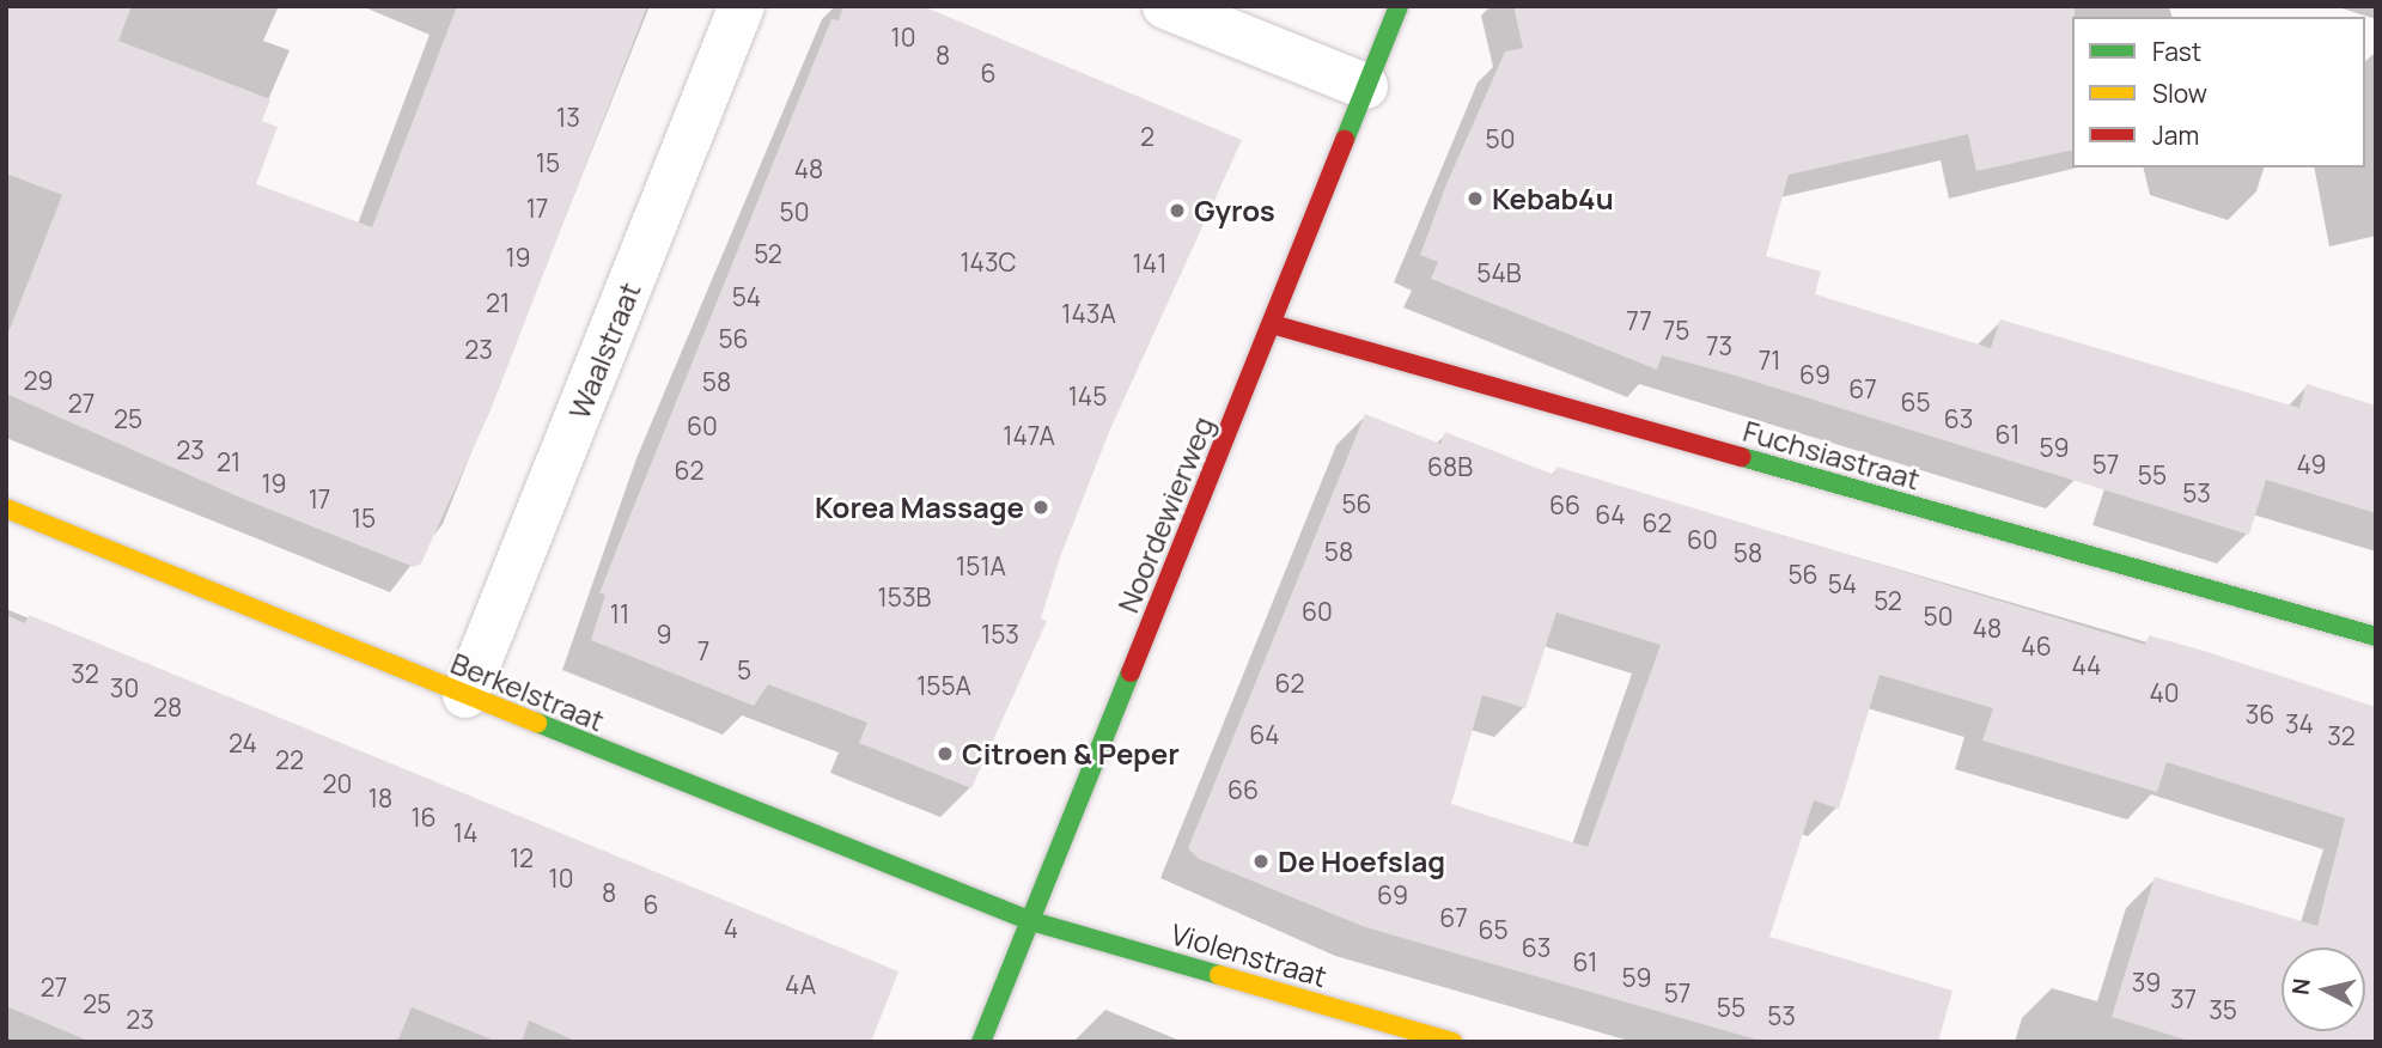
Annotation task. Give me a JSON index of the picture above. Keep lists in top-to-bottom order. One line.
{"streets":{"street":["Waalstraat","Fuchsiastraat","Noordewierweg","Berkelstraat","Violenstraat"]},"crossings":[["Waalstraat","Berkelstraat"],["Fuchsiastraat","Noordewierweg"],["Noordewierweg","Berkelstraat"],["Noordewierweg","Violenstraat"],["Berkelstraat","Violenstraat"]],"places":["Kebab4u","Gyros","Korea Massage","Citroen & Peper","De Hoefslag"],"house_numbers":["10","8","6","13","2","50","15","48","17","50","52","19","143C","141","54B","54","21","143A","77","75","56","73","23","71","69","29","58","67","145","65","27","25","63","60","61","147A","59","23","21","57","49","68B","62","55","19","53","17","56","66","64","15","62","60","58","58","151A","56","54","153B","52","60","11","50","48","9","153","46","7","44","5","32","62","155A","30","40","28","36","34","64","32","24","22","20","66","18","16","14","12","10","8","69","6","67","4","65","63","61","59","39","4A","27","57","37","25","55","35","53","23"],"legend":["Fast","Slow","Jam"],"north":"left"}
